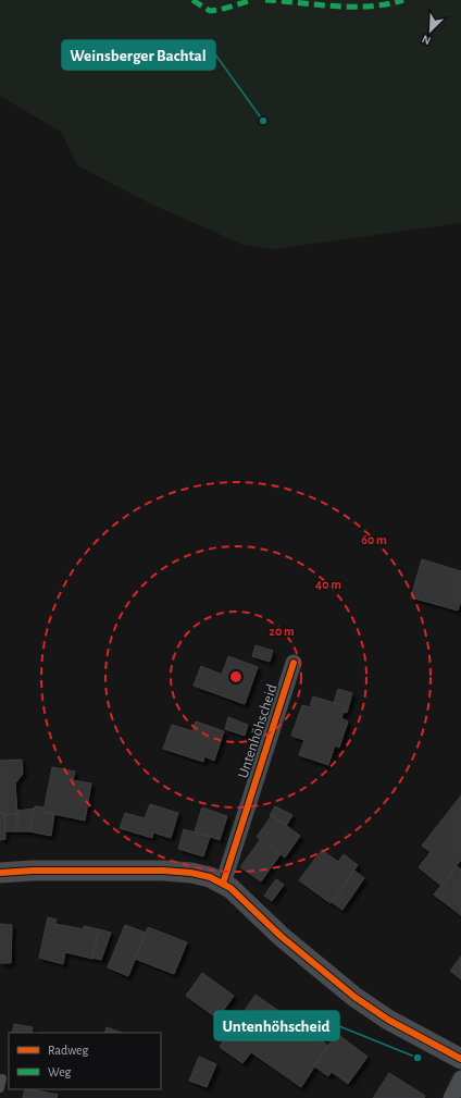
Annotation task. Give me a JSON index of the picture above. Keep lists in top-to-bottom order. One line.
{"streets":{"street":["Untenhöhscheid"]},"places":["Weinsberger Bachtal","Untenhöhscheid"],"legend":["Radweg","Weg"],"north":"bottom left","rings":["60 m","40 m","20 m"]}
